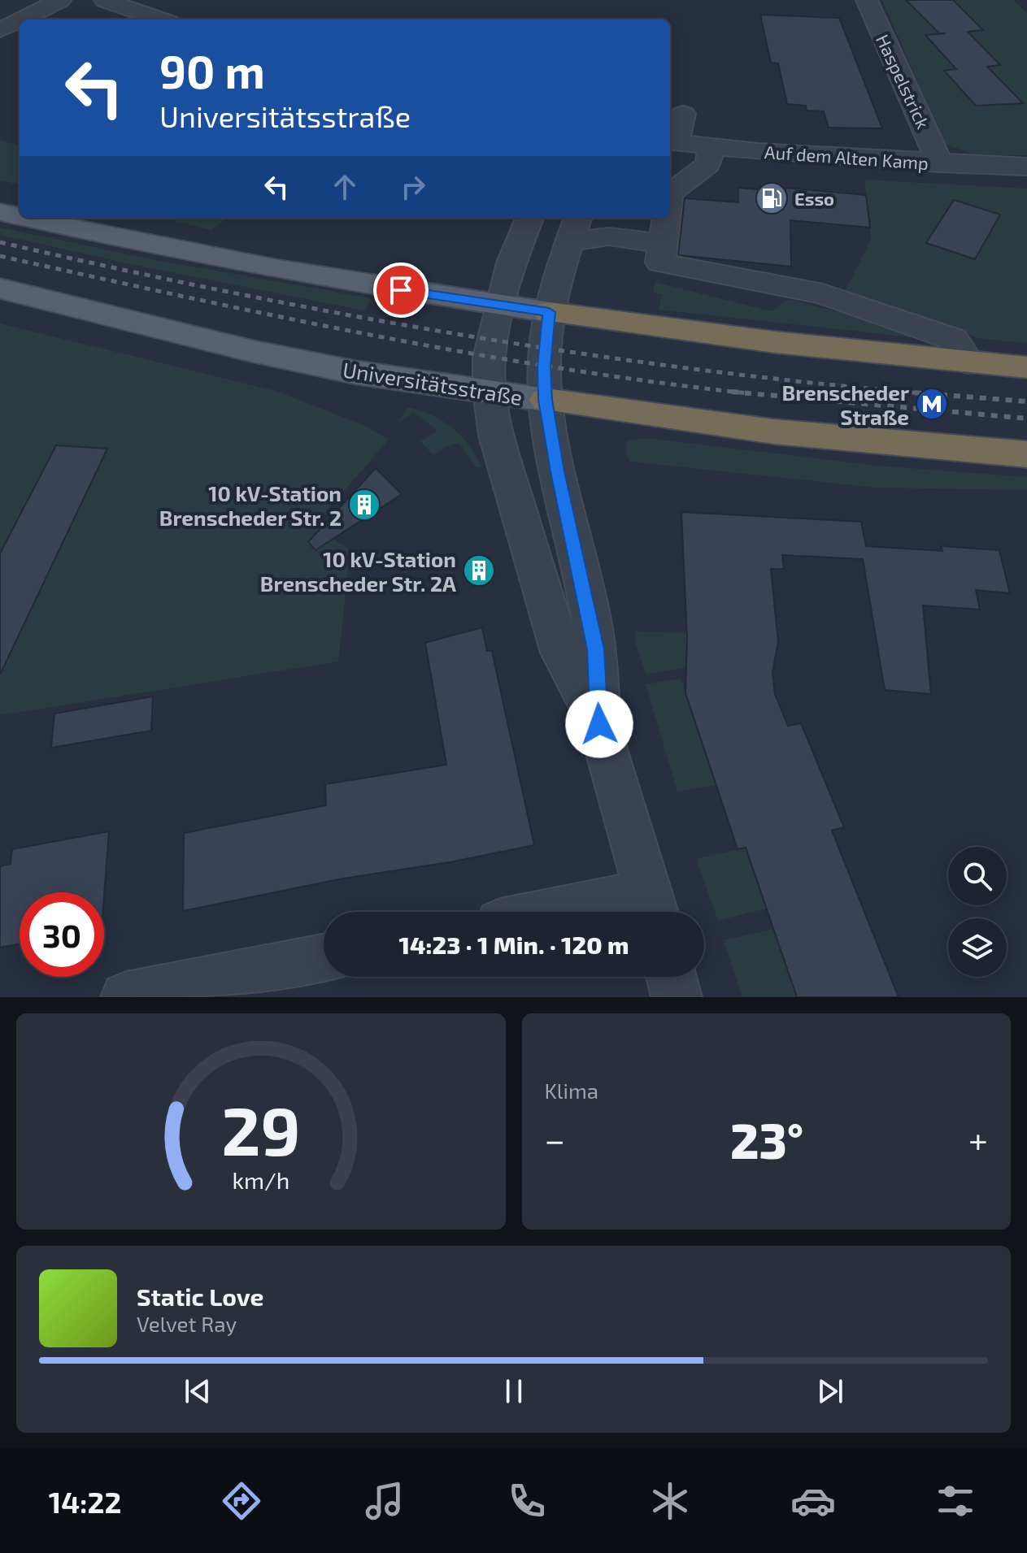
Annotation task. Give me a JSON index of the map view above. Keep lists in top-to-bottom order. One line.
{"streets":{"highway":["Universitätsstraße"],"street":["Haspelstrick","Auf dem Alten Kamp"]},"crossings":[["Haspelstrick","Auf dem Alten Kamp"]],"places":{"fuel station":["Esso"],"metro station":["Brenscheder Straße"],"building":["10 kV-Station Brenscheder Str. 2","10 kV-Station Brenscheder Str. 2A"]},"page":{"turn":["90 m","Universitätsstraße"],"limit":"30","trip":"14:23 · 1 Min. · 120 m","tile":"Klima","heat":["−","23°","+"],"song":["Static Love","Velvet Ray"],"tabs":"14:22","gauge":["29","km/h"]}}
